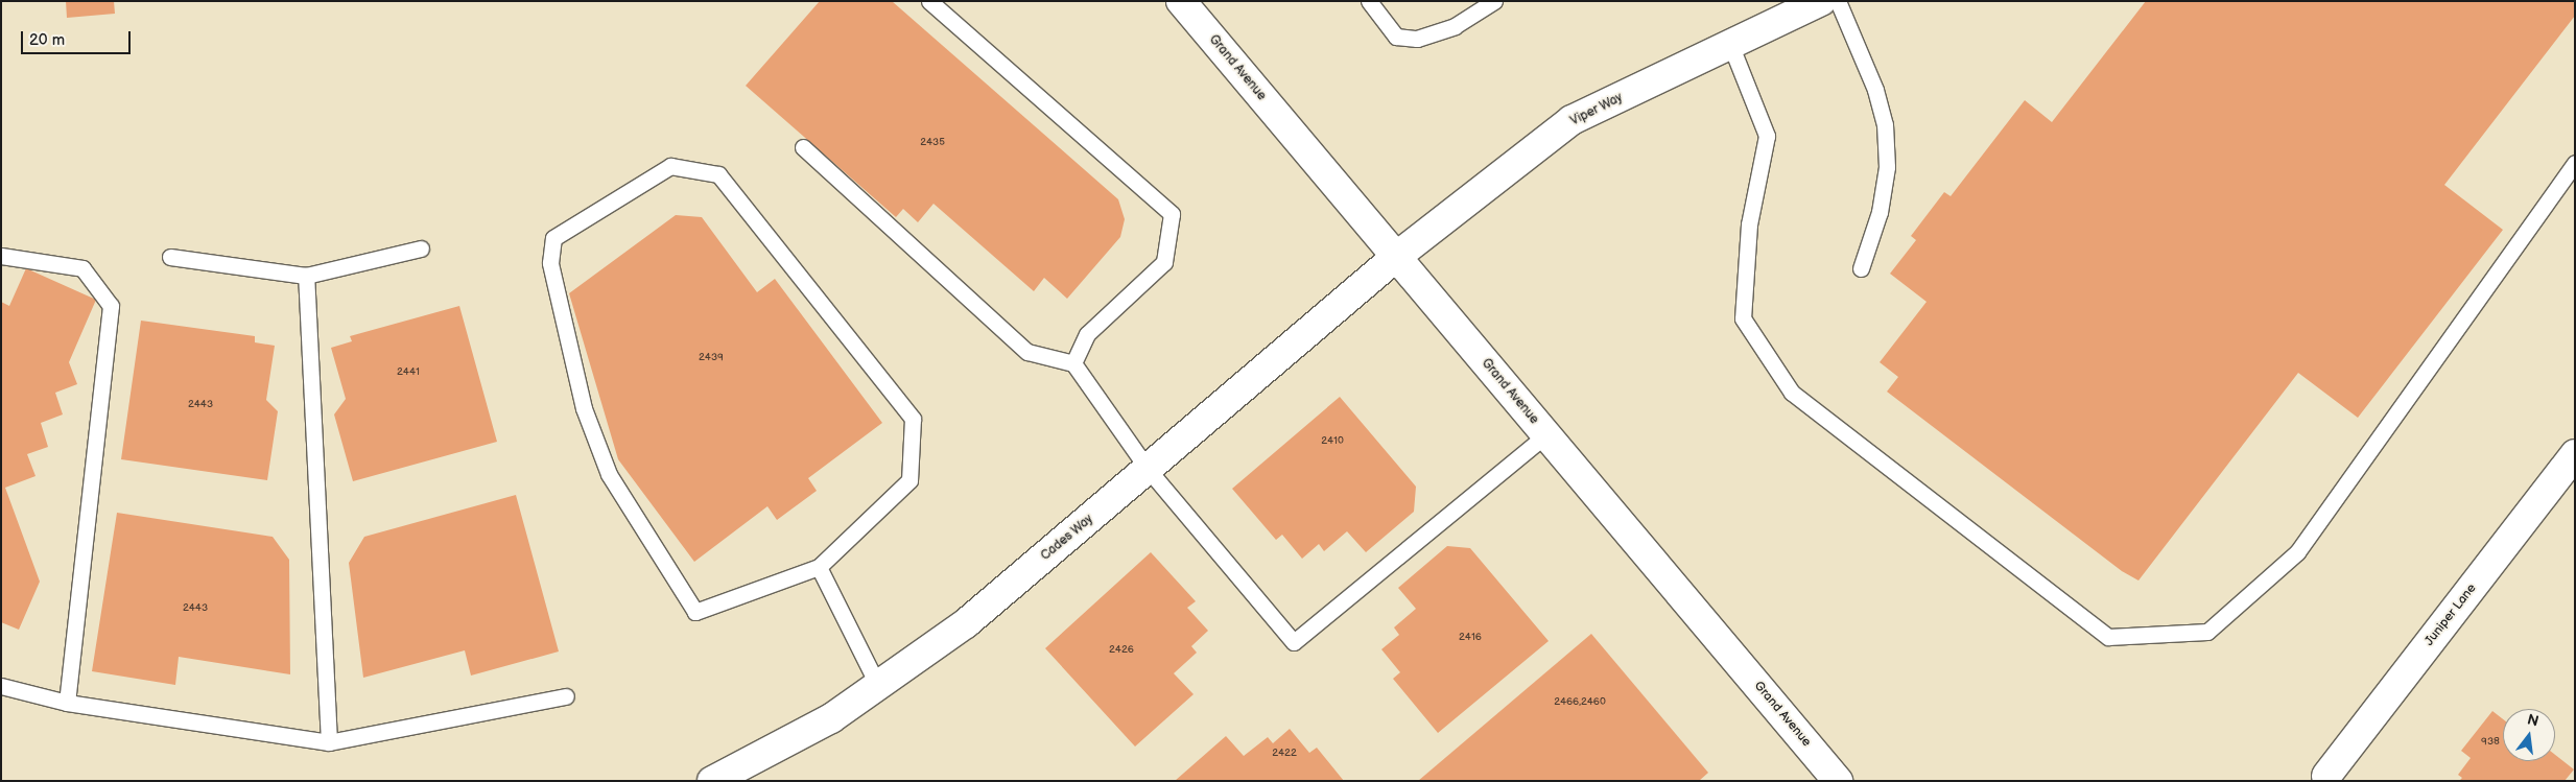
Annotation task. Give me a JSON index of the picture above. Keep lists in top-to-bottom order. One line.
{"streets":{"street":["Grand Avenue","Viper Way","Cades Way","Juniper Lane"]},"crossings":[["Grand Avenue","Viper Way"],["Grand Avenue","Cades Way"],["Viper Way","Cades Way"]],"house_numbers":["2435","2439","2441","2443","2410","2443","2416","2426","2466,2460","938","2422"],"scale_bar":"20 m","north":"top"}
